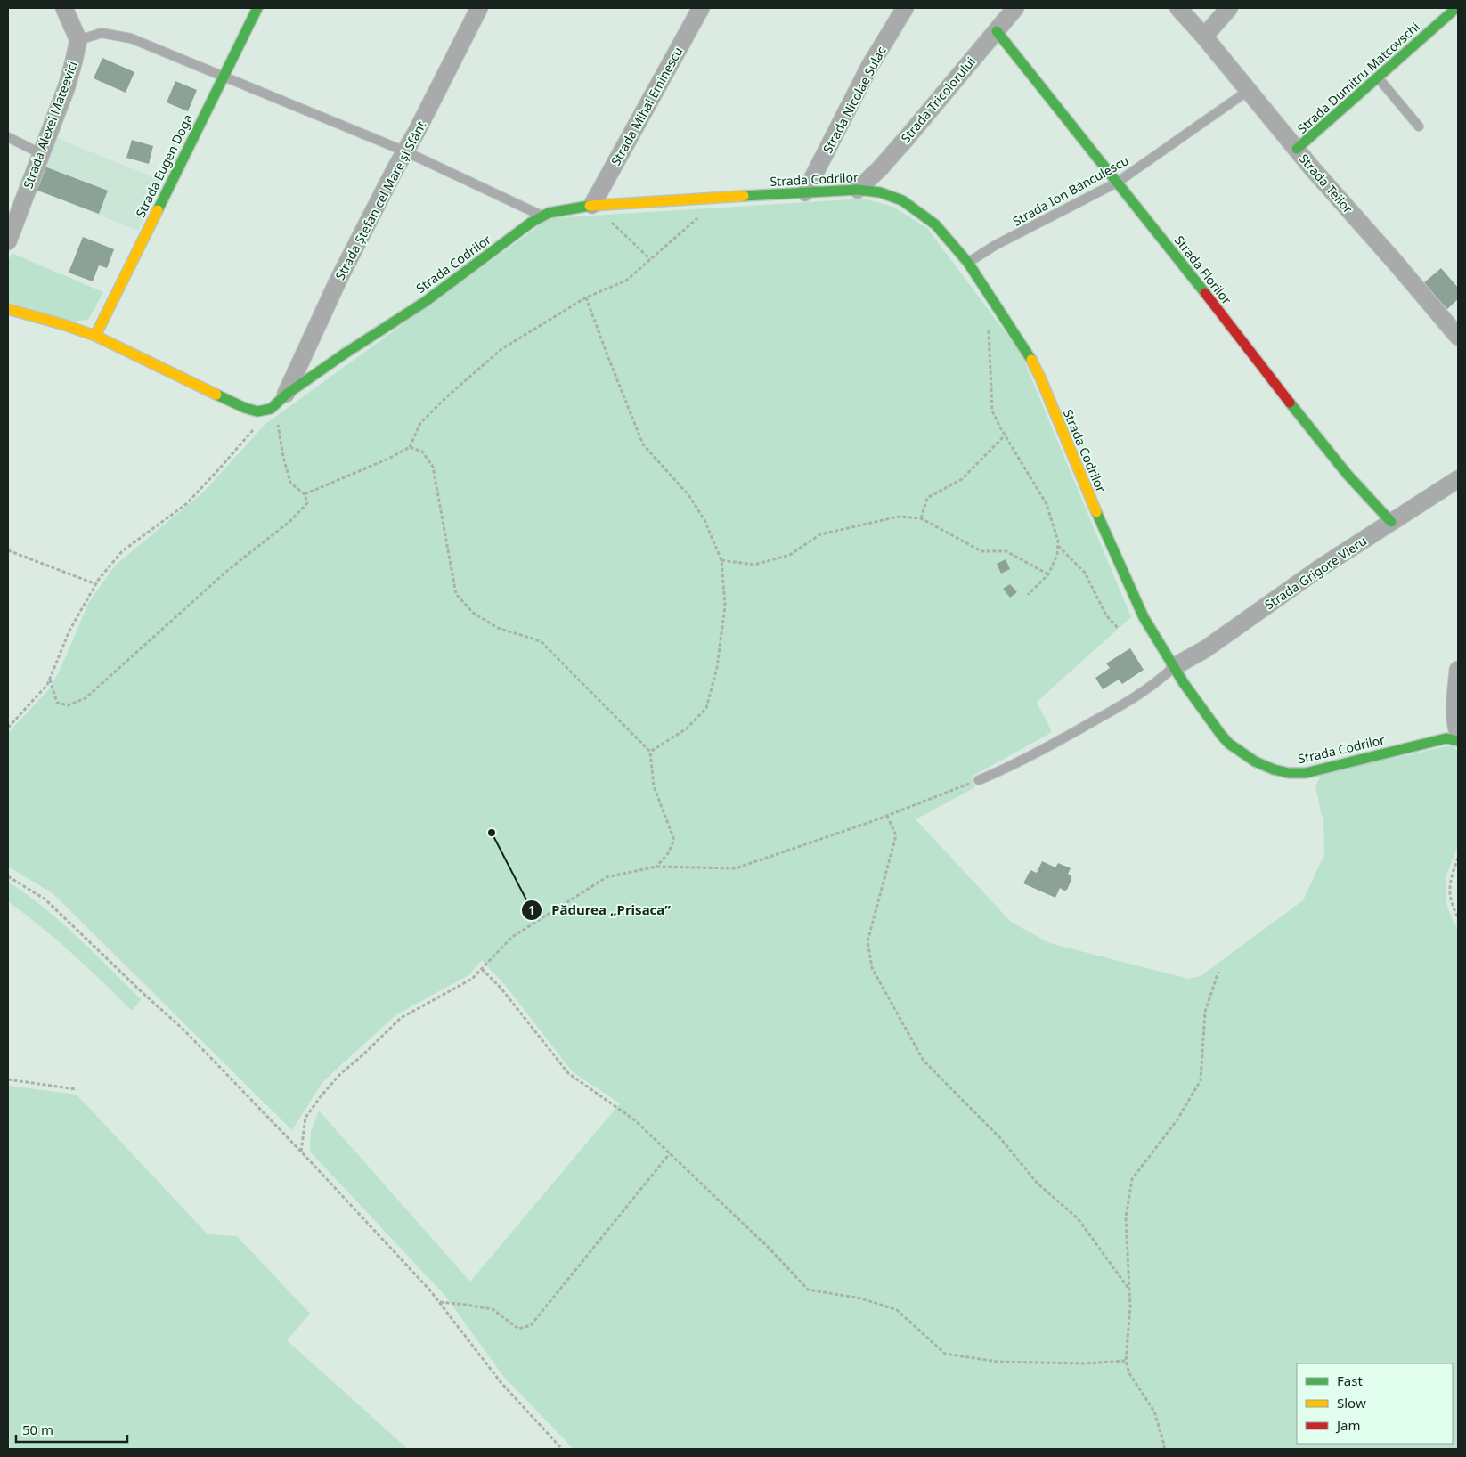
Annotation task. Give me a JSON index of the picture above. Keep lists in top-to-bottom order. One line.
{"streets":{"street":["Strada Dumitru Matcovschi","Strada Nicolae Sulac","Strada Tricolorului","Strada Mihai Eminescu","Strada Alexei Mateevici","Strada Eugen Doga","Strada Codrilor","Strada Teilor","Strada Ștefan cel Mare și Sfânt","Strada Florilor","Strada Grigore Vieru"],"lane":["Strada Ion Bănculescu"]},"crossings":[["Strada Dumitru Matcovschi","Strada Teilor"],["Strada Nicolae Sulac","Strada Codrilor"],["Strada Tricolorului","Strada Codrilor"],["Strada Tricolorului","Strada Florilor"],["Strada Mihai Eminescu","Strada Codrilor"],["Strada Codrilor","Strada Ion Bănculescu"],["Strada Codrilor","Strada Ștefan cel Mare și Sfânt"],["Strada Codrilor","Strada Grigore Vieru"],["Strada Teilor","Strada Ion Bănculescu"],["Strada Ion Bănculescu","Strada Florilor"],["Strada Florilor","Strada Grigore Vieru"]],"places":["Pădurea „Prisaca”"],"legend":["Fast","Slow","Jam"],"scale_bar":"50 m"}
